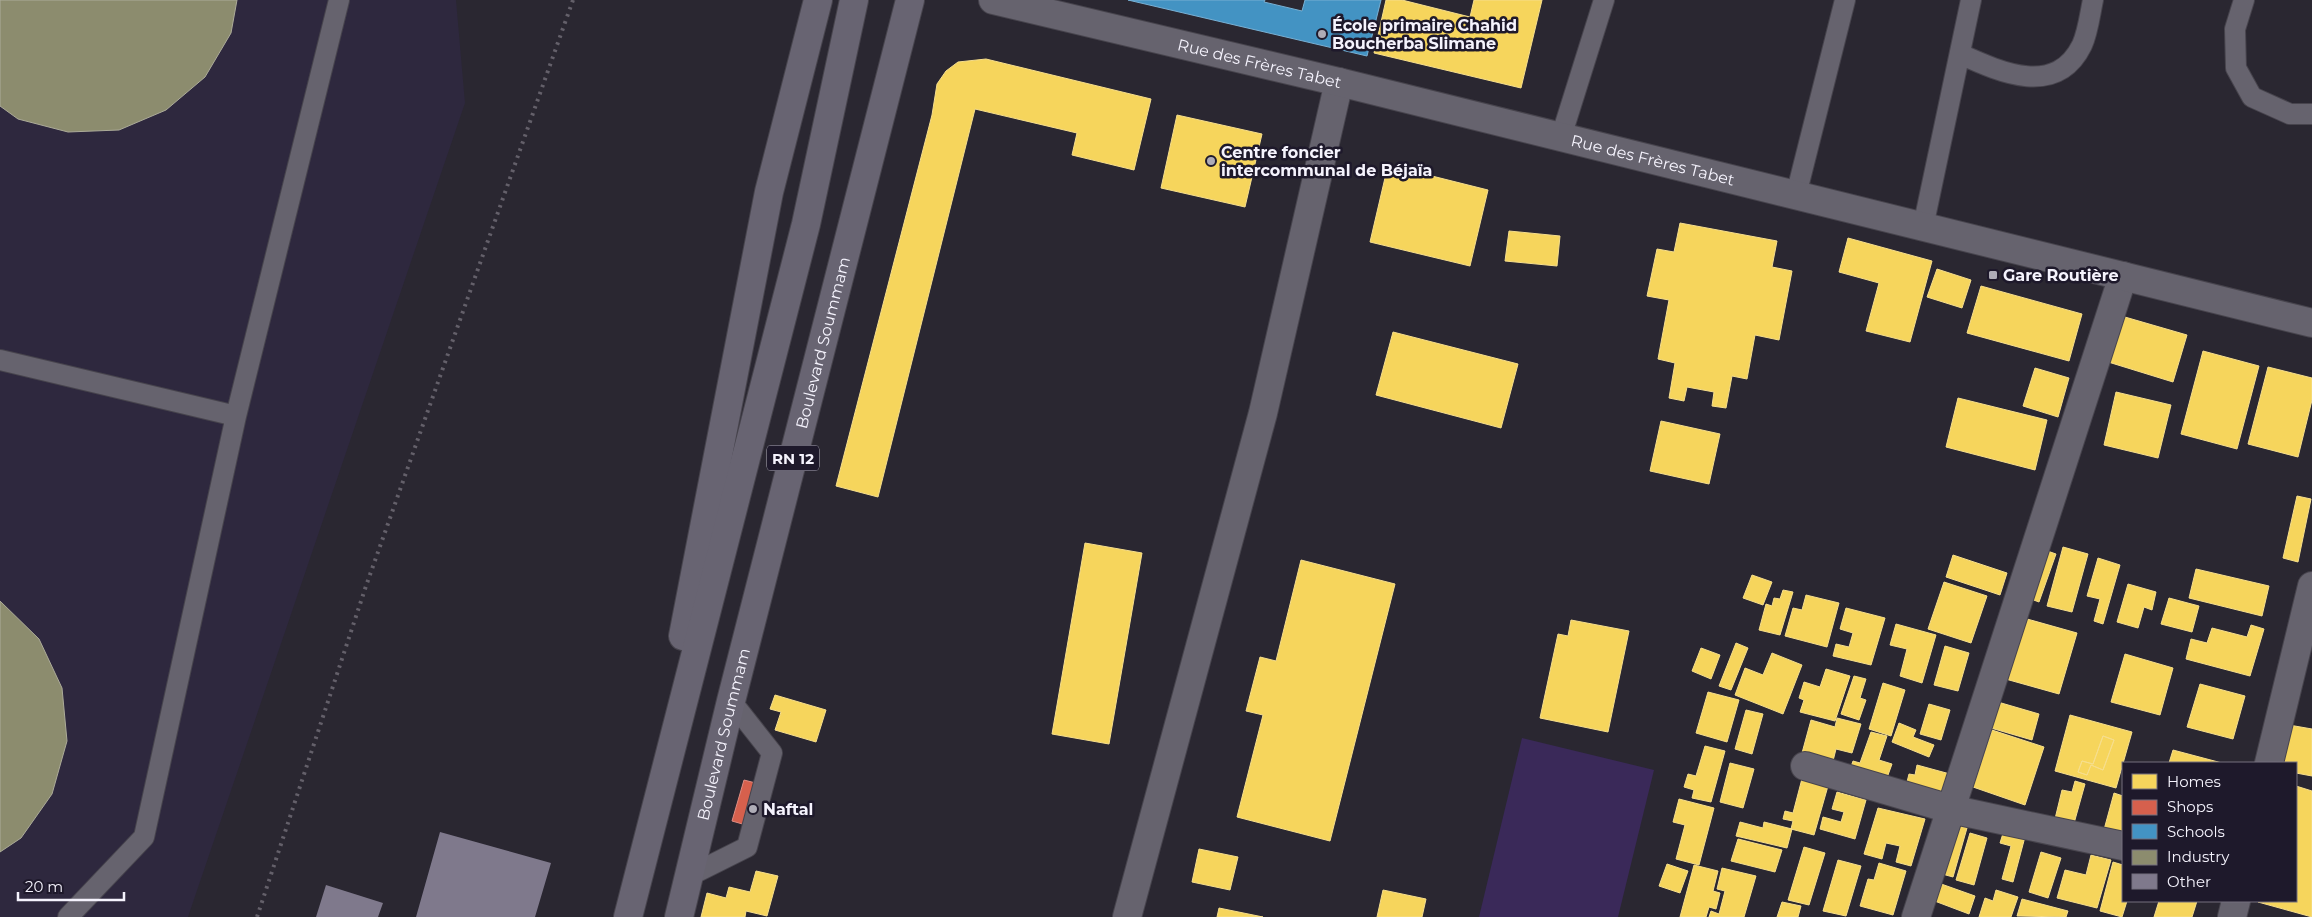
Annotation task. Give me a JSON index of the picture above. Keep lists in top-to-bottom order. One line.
{"streets":{"main road":["Boulevard Soummam","RN 12"],"street":["Rue des Frères Tabet"]},"places":{"other":["École primaire Chahid Boucherba Slimane","Centre foncier intercommunal de Béjaïa","Naftal"],"transit":["Gare Routière"]},"legend":["Homes","Shops","Schools","Industry","Other"],"scale_bar":"20 m"}
